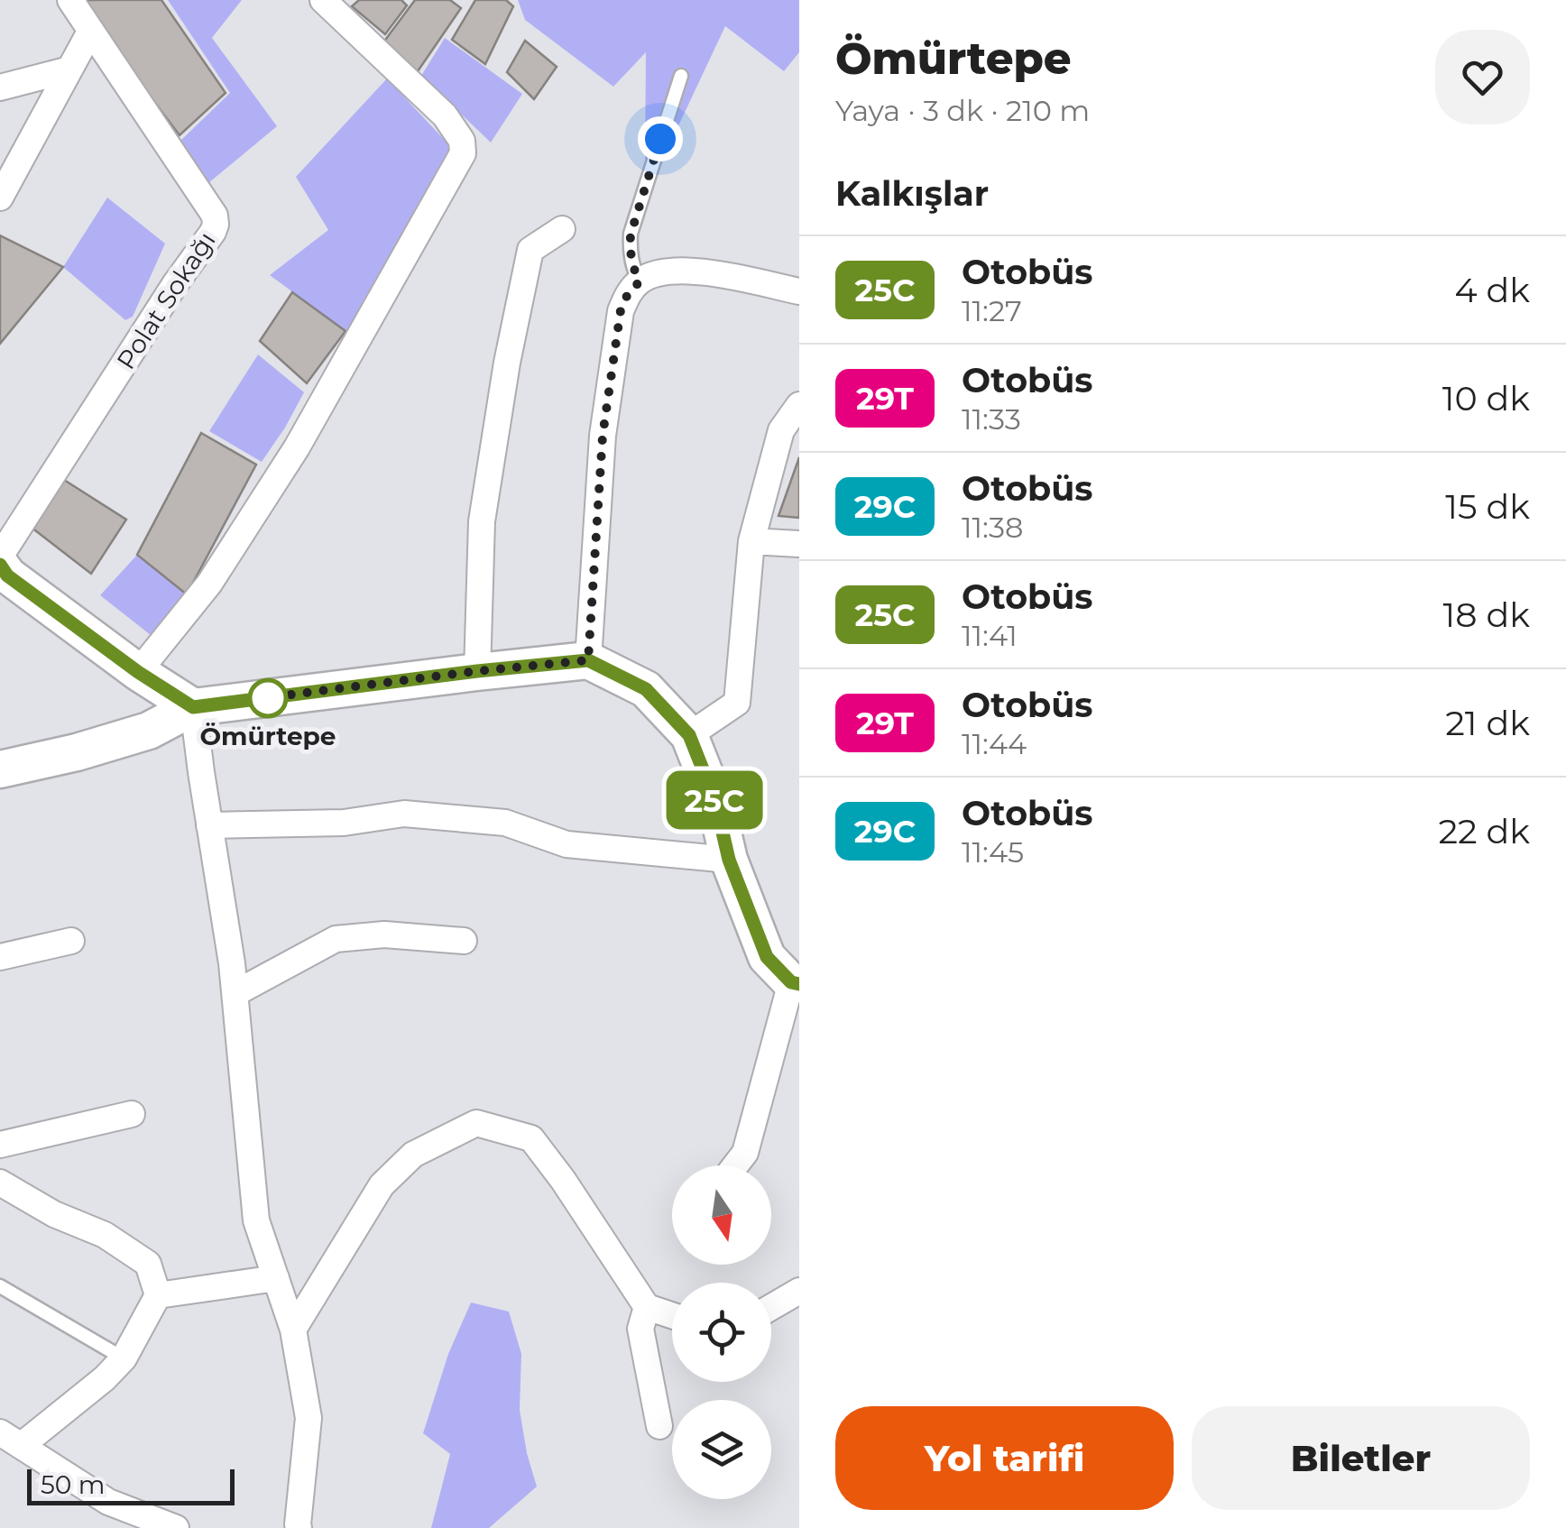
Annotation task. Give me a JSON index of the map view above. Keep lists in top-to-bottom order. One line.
{"streets":{"street":["Polat Sokağı"]},"places":["Ömürtepe"],"lines":["bus line 25C"],"scale_bar":"50 m","north":"bottom","page":{"on_map":"25C","heading":[["Ömürtepe","Yaya · 3 dk · 210 m"],"Kalkışlar"],"list":[{"mark":"25C","name":"Otobüs","note":"11:27","value":"4 dk"},{"mark":"29T","name":"Otobüs","note":"11:33","value":"10 dk"},{"mark":"29C","name":"Otobüs","note":"11:38","value":"15 dk"},{"mark":"25C","name":"Otobüs","note":"11:41","value":"18 dk"},{"mark":"29T","name":"Otobüs","note":"11:44","value":"21 dk"},{"mark":"29C","name":"Otobüs","note":"11:45","value":"22 dk"}],"buttons":["Yol tarifi","Biletler"],"scale":"50 m"}}
